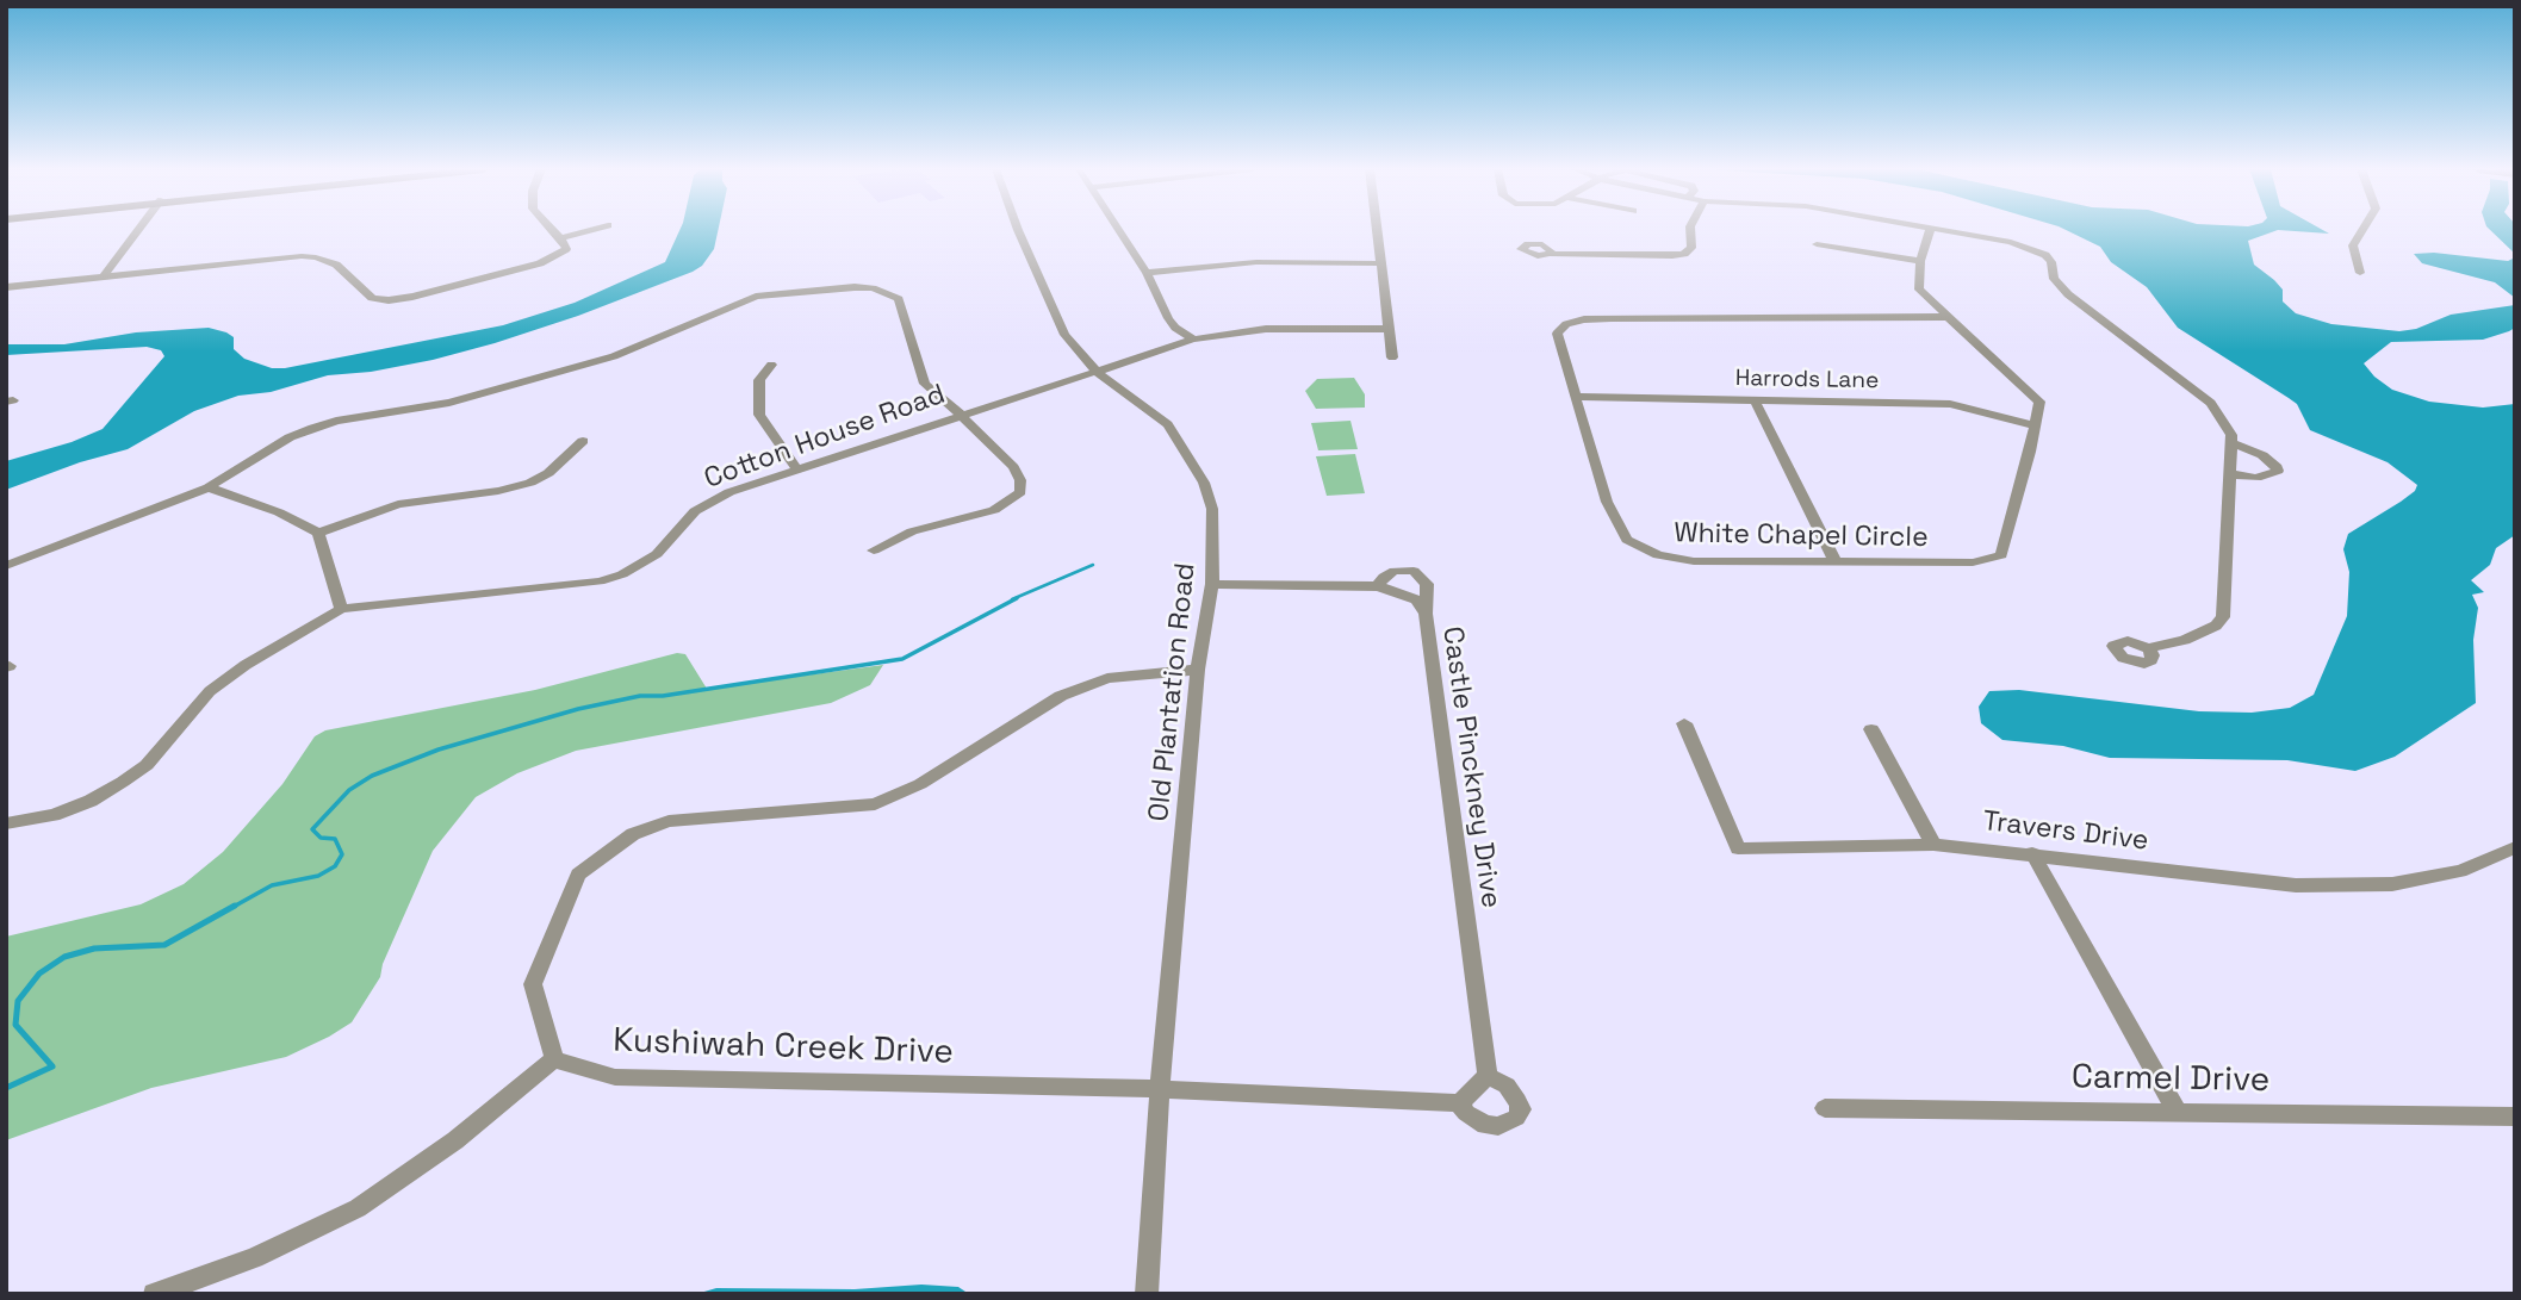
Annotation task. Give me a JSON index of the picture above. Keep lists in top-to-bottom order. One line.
{"streets":{"street":["Harrods Lane","Cotton House Road","White Chapel Circle","Old Plantation Road","Castle Pinckney Drive","Travers Drive","Kushiwah Creek Drive","Carmel Drive"]},"crossings":[["Harrods Lane","White Chapel Circle"],["Cotton House Road","Old Plantation Road"],["Old Plantation Road","Castle Pinckney Drive"],["Old Plantation Road","Kushiwah Creek Drive"],["Castle Pinckney Drive","Kushiwah Creek Drive"]]}
